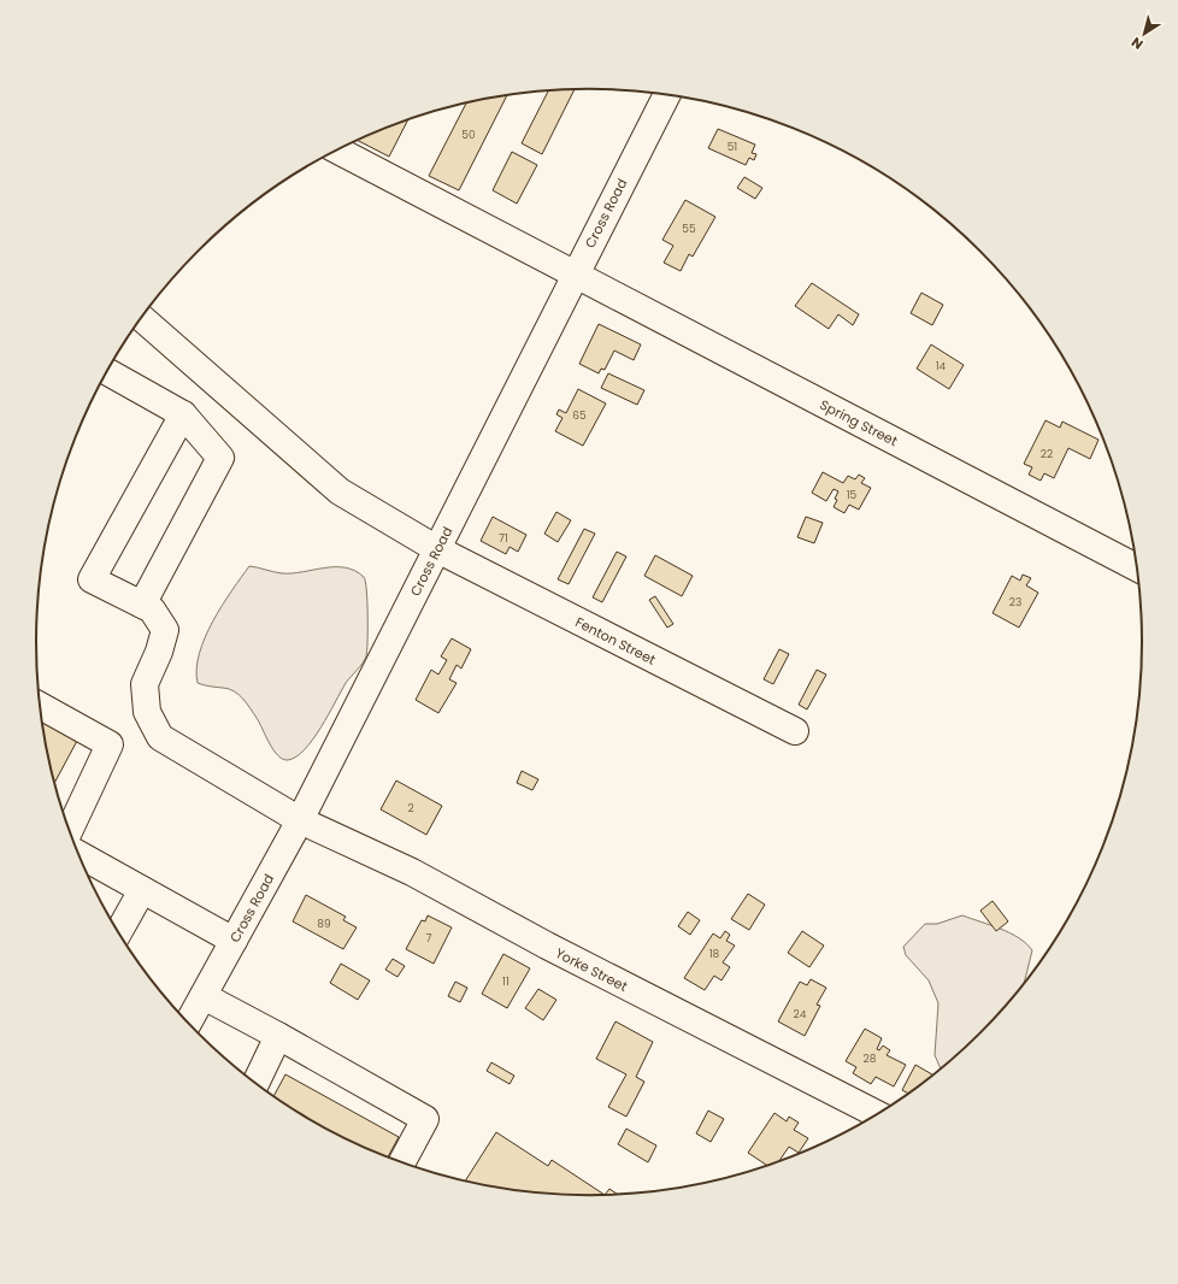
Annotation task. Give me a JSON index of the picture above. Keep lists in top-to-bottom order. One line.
{"streets":{"street":["Cross Road","Spring Street","Fenton Street","Yorke Street"]},"crossings":[["Cross Road","Spring Street"],["Cross Road","Fenton Street"],["Cross Road","Yorke Street"]],"house_numbers":["50","51","55","14","65","22","15","71","23","2","89","7","18","11","24","28"],"north":"bottom left"}
